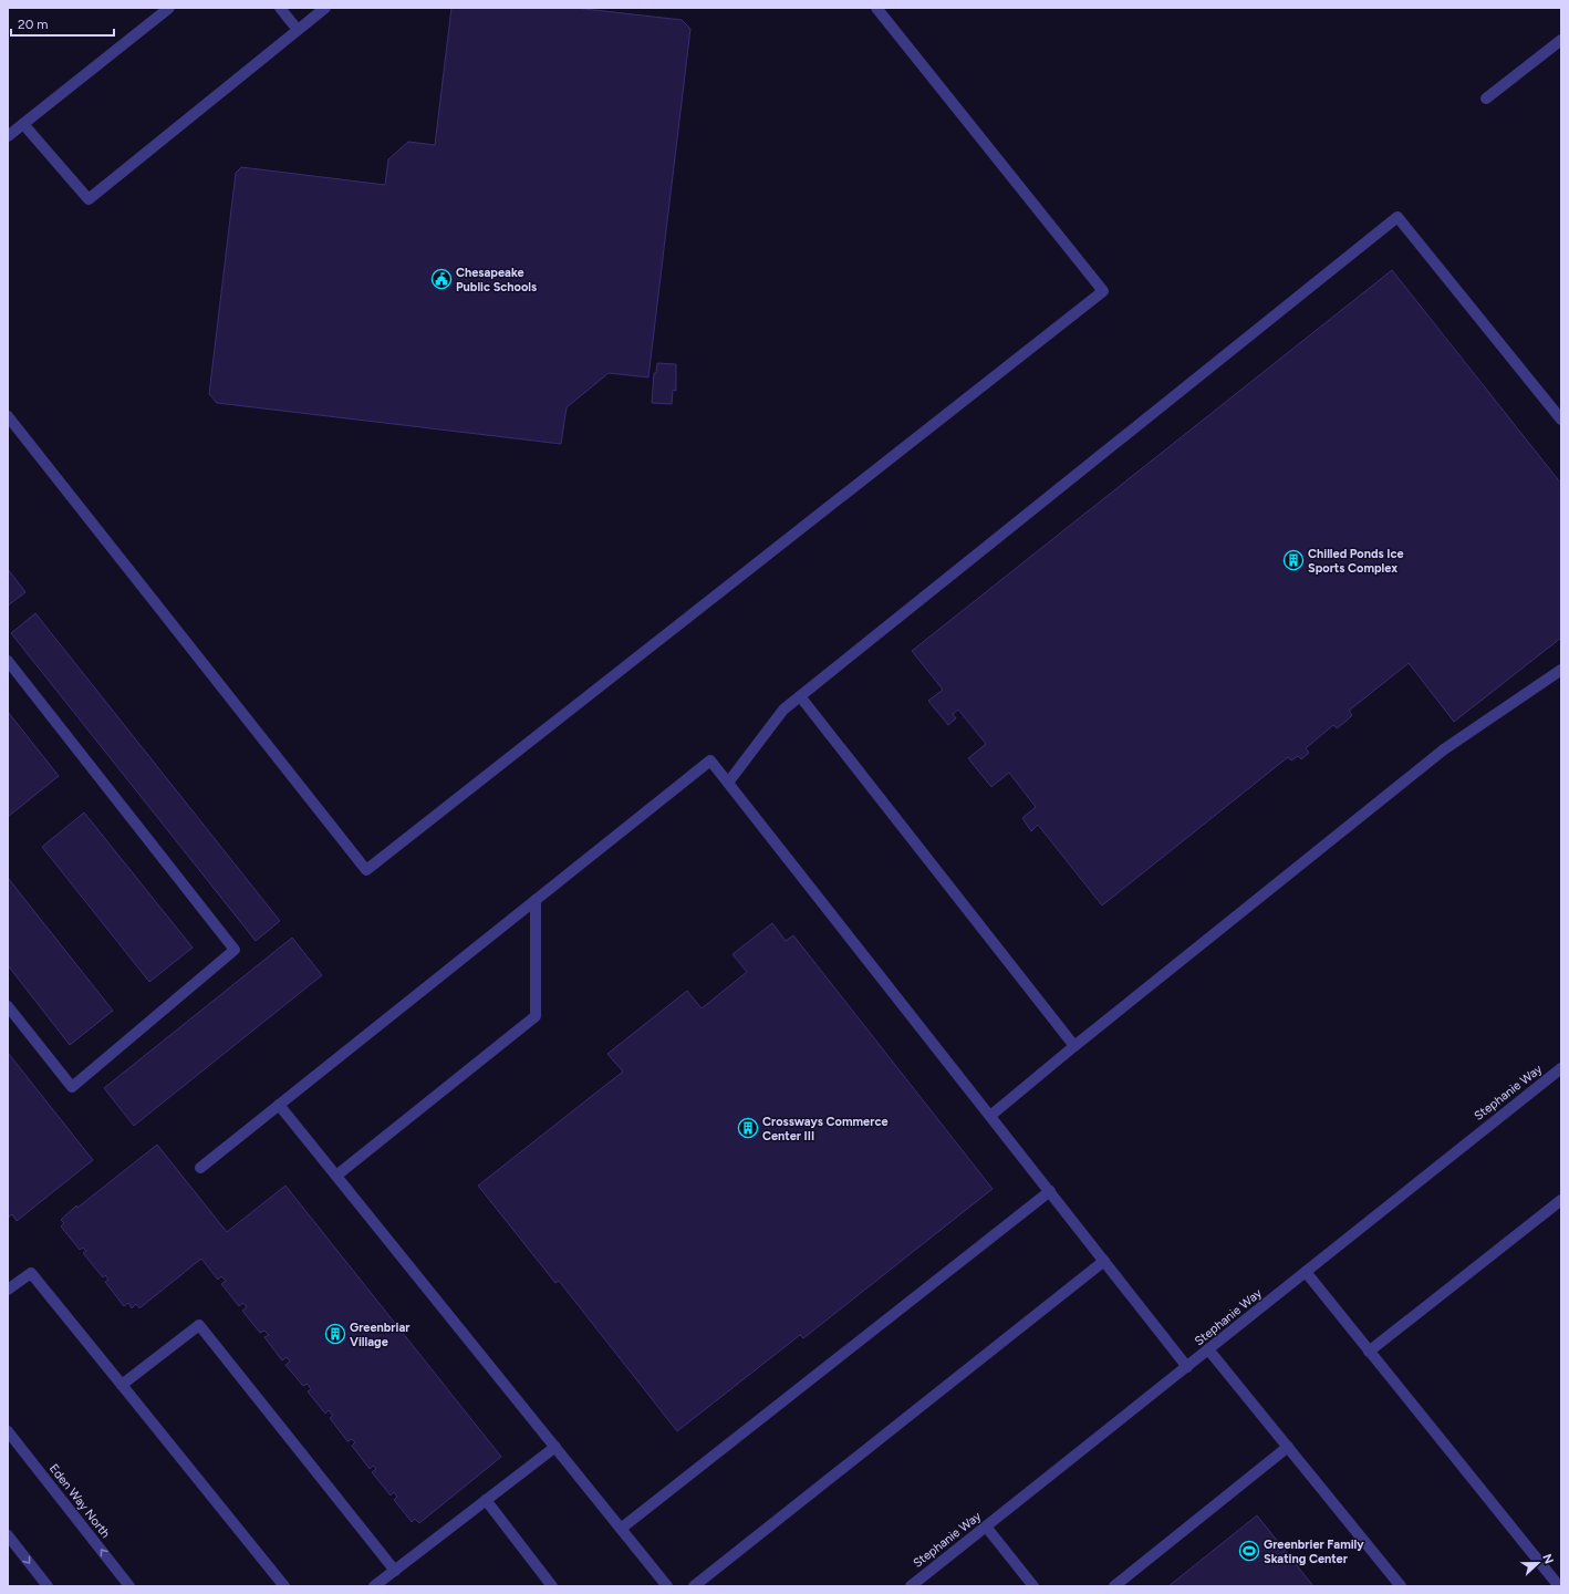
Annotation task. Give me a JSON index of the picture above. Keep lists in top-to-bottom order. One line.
{"streets":{"street":["Stephanie Way","Eden Way North"]},"places":{"public building":["Chesapeake Public Schools"],"building":["Chilled Ponds Ice Sports Complex","Crossways Commerce Center III","Greenbriar Village"],"sports":["Greenbrier Family Skating Center"]},"scale_bar":"20 m","north":"right"}
